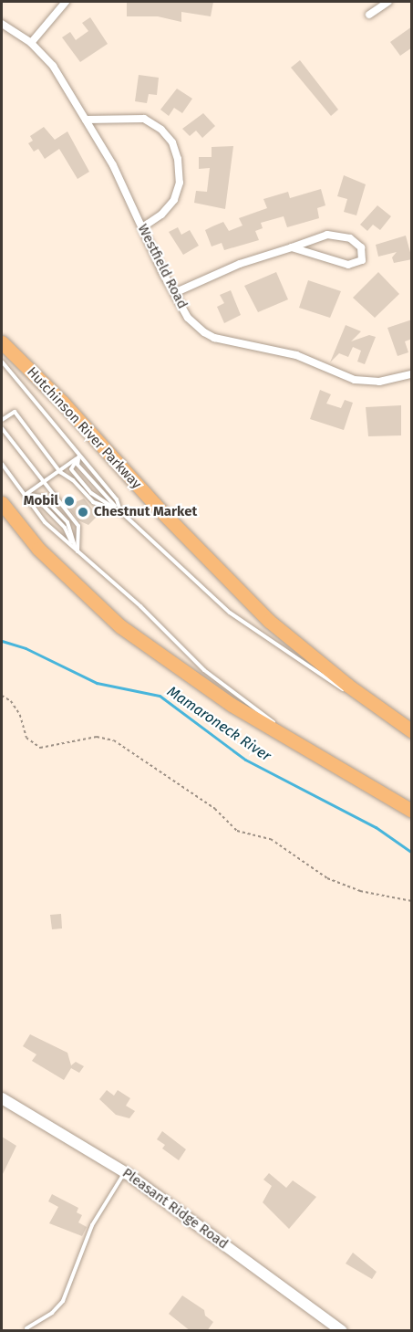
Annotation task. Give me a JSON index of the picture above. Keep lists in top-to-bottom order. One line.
{"streets":{"highway":["Hutchinson River Parkway"],"street":["Westfield Road","Pleasant Ridge Road"]},"water":["Mamaroneck River"],"places":["Mobil","Chestnut Market"]}
